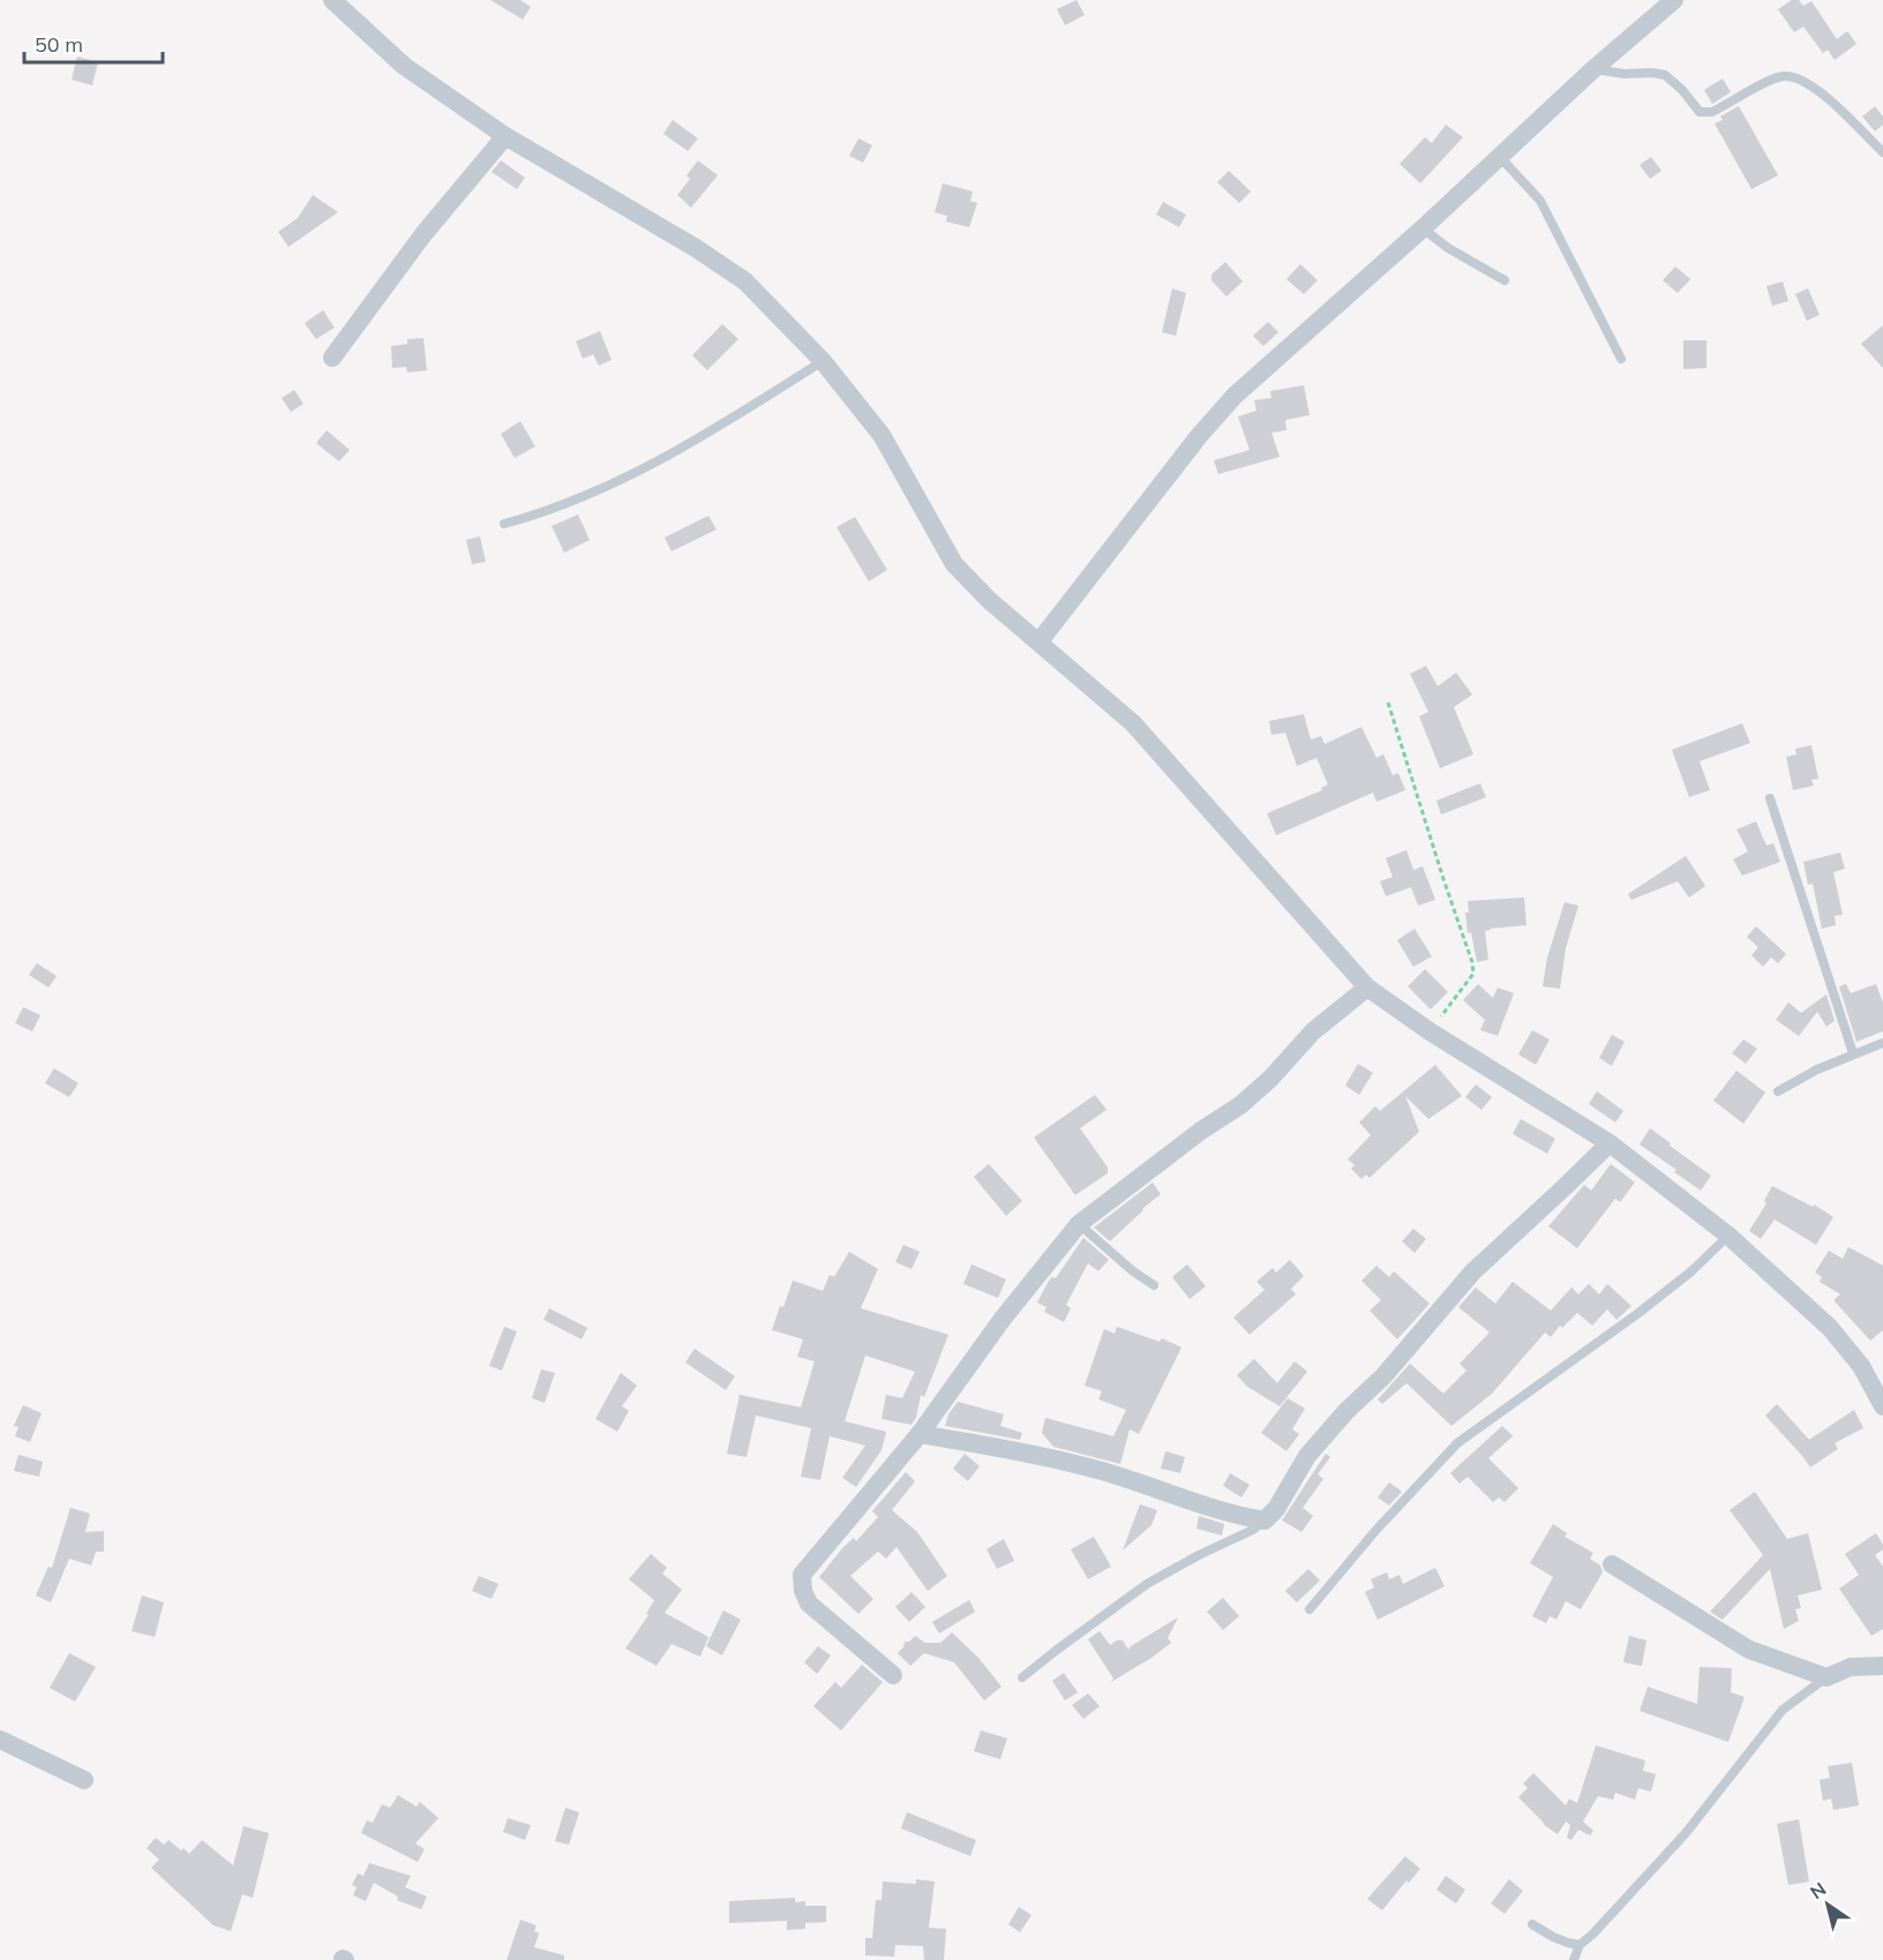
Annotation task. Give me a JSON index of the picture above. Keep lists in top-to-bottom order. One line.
{"scale_bar":"50 m","north":"top left"}
